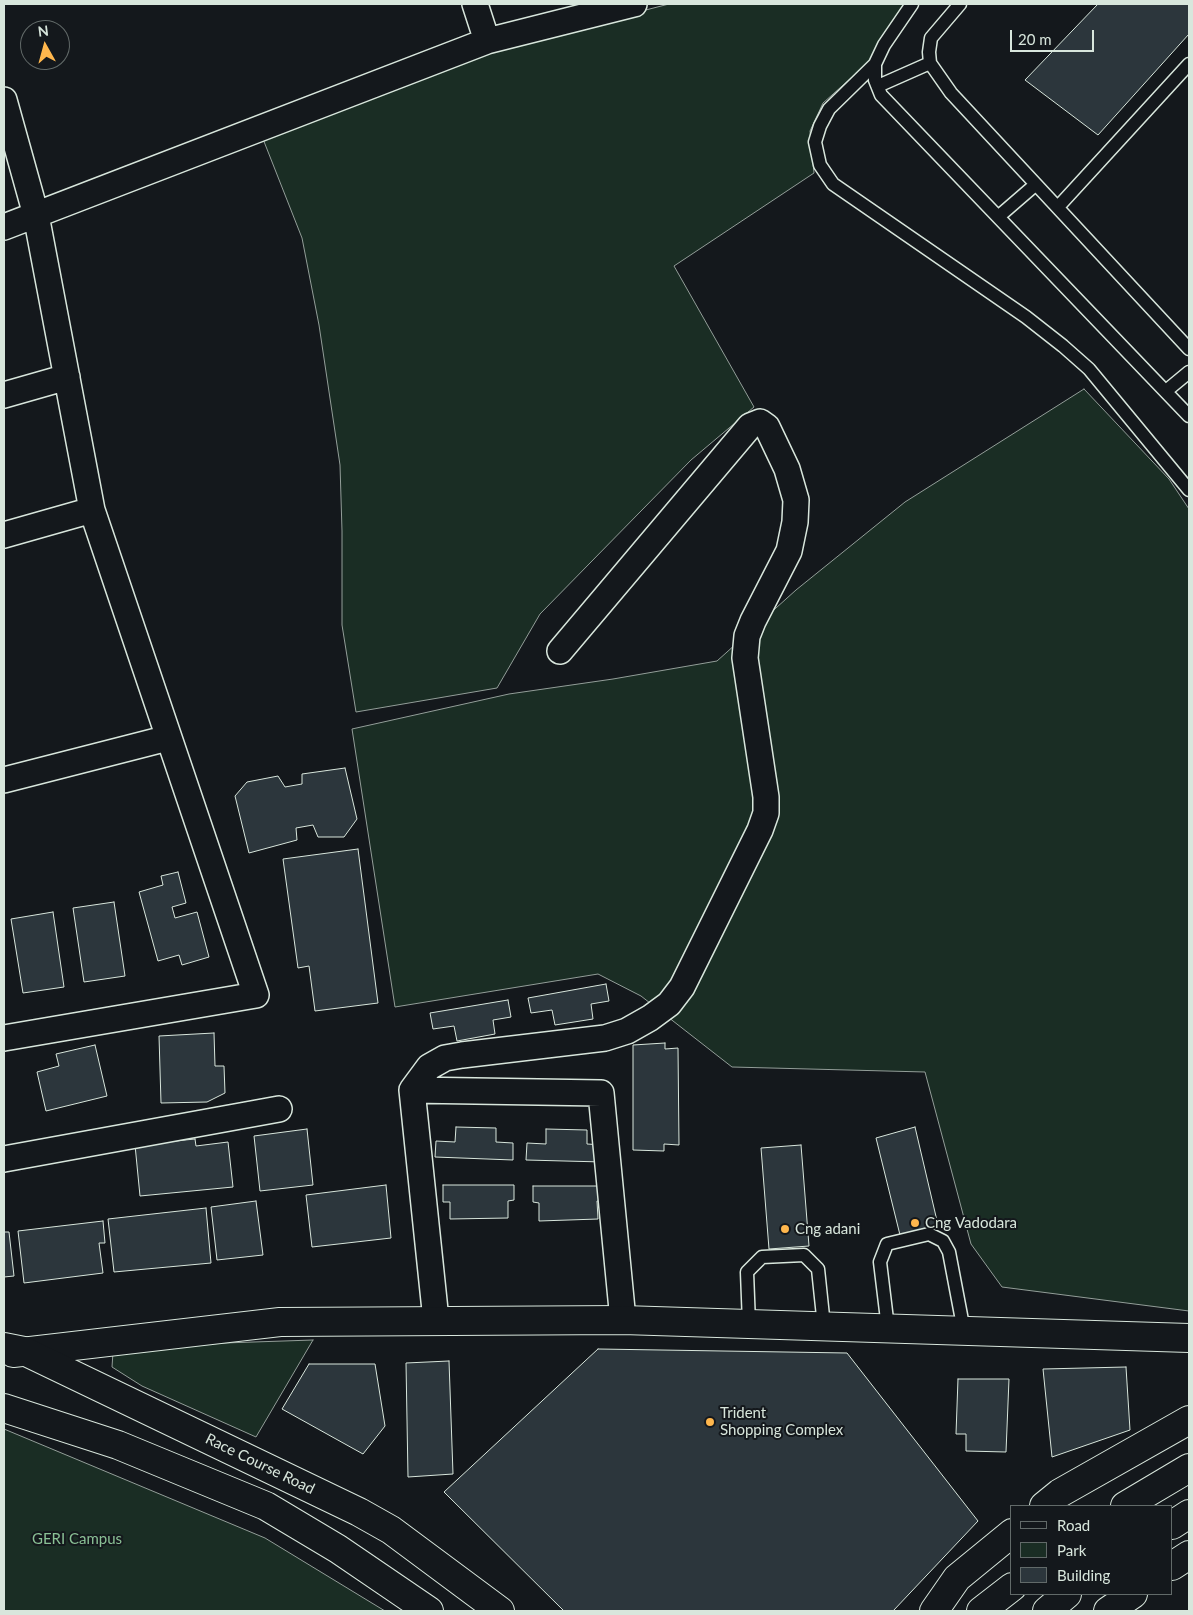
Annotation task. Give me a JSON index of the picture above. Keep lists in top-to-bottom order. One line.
{"streets":{"street":["Race Course Road"]},"parks":["GERI Campus"],"places":["Cng Vadodara","Cng adani","Trident Shopping Complex"],"legend":["Road","Park","Building"],"scale_bar":"20 m","north":"top"}
